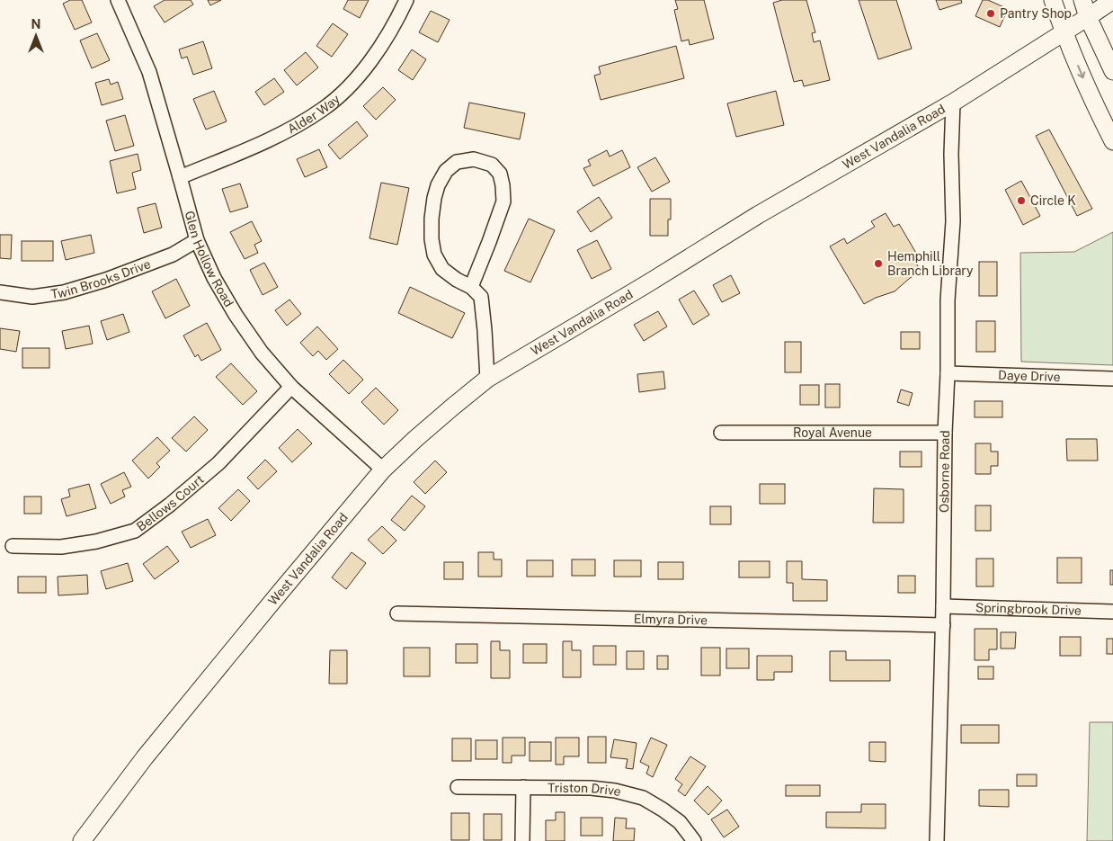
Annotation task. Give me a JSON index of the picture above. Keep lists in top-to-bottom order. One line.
{"streets":{"main road":["West Vandalia Road"],"street":["Alder Way","Glen Hollow Road","Twin Brooks Drive","Daye Drive","Royal Avenue","Osborne Road","Bellows Court","Springbrook Drive","Elmyra Drive","Triston Drive"]},"crossings":[["Alder Way","Glen Hollow Road"],["West Vandalia Road","Glen Hollow Road"],["West Vandalia Road","Osborne Road"],["Glen Hollow Road","Twin Brooks Drive"],["Glen Hollow Road","Bellows Court"],["Daye Drive","Osborne Road"],["Royal Avenue","Osborne Road"],["Osborne Road","Springbrook Drive"],["Osborne Road","Elmyra Drive"]],"places":["Pantry Shop","Circle K","Hemphill Branch Library"],"north":"top"}
